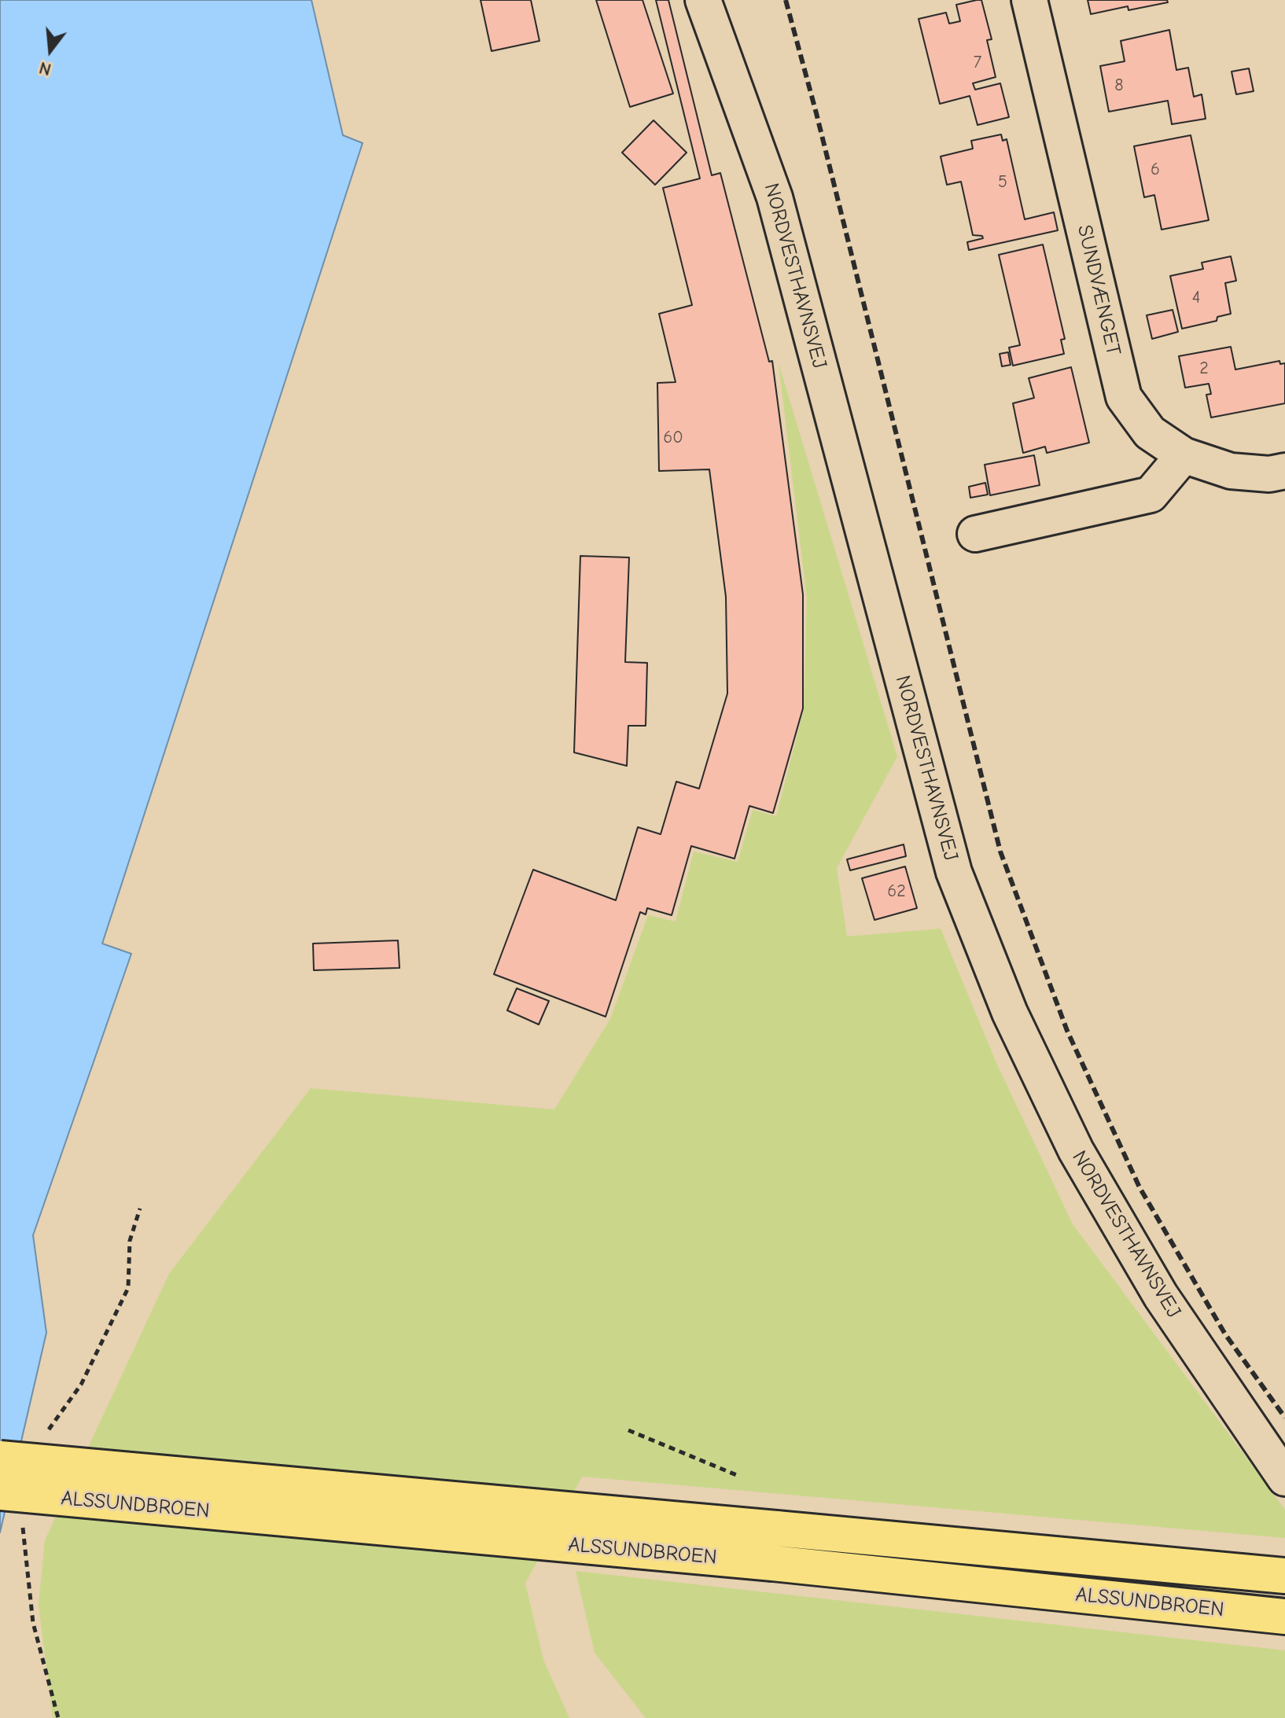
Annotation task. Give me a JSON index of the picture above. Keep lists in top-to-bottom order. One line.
{"streets":{"highway":["ALSSUNDBROEN"],"street":["NORDVESTHAVNSVEJ","SUNDVÆNGET"]},"house_numbers":["7","8","6","5","4","2","60","62"],"north":"bottom"}
